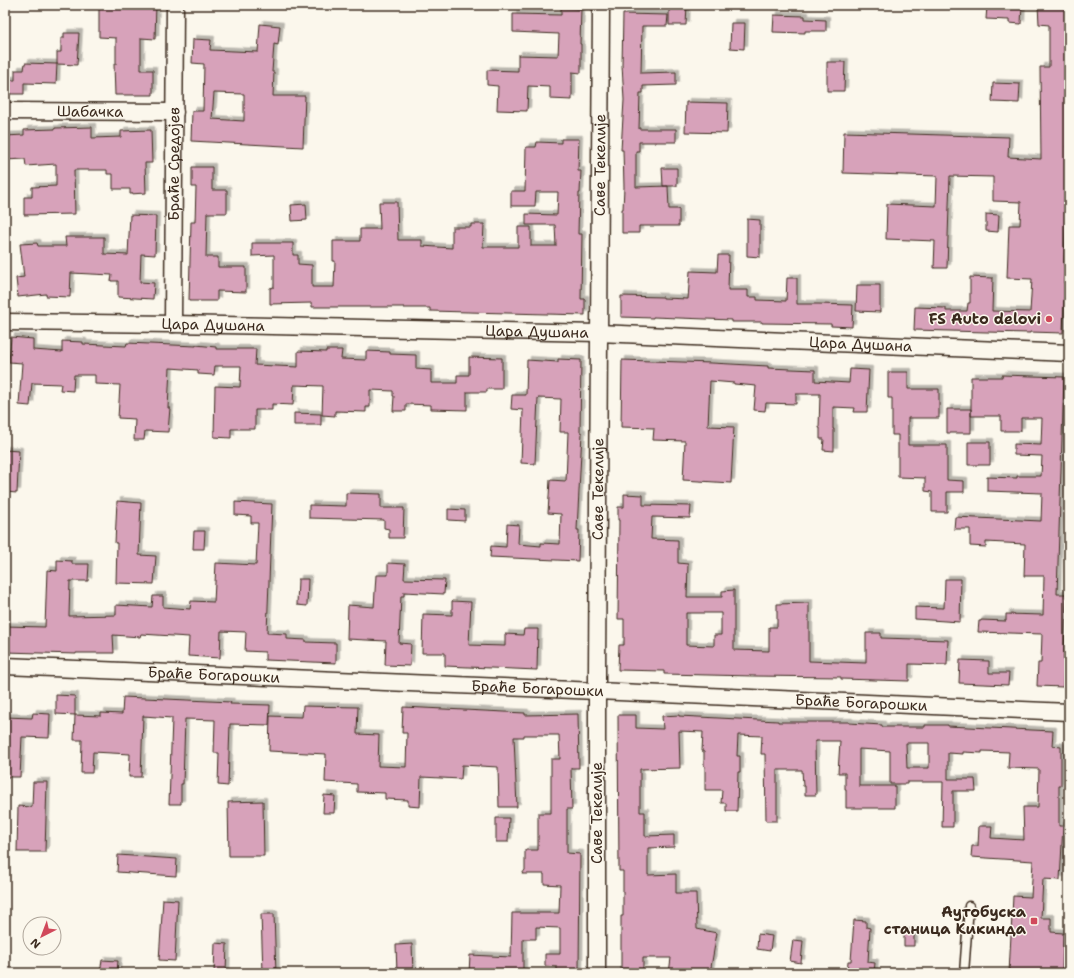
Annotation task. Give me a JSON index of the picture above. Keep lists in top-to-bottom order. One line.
{"streets":{"street":["Шабачка","Браће Средојев","Саве Текелије","Цара Душана","Браће Богарошки"]},"crossings":[["Шабачка","Браће Средојев"],["Браће Средојев","Цара Душана"],["Саве Текелије","Цара Душана"],["Саве Текелије","Браће Богарошки"]],"places":{"other":["FS Auto delovi"],"transit":["Аутобуска станица Кикинда"]},"north":"bottom left"}
